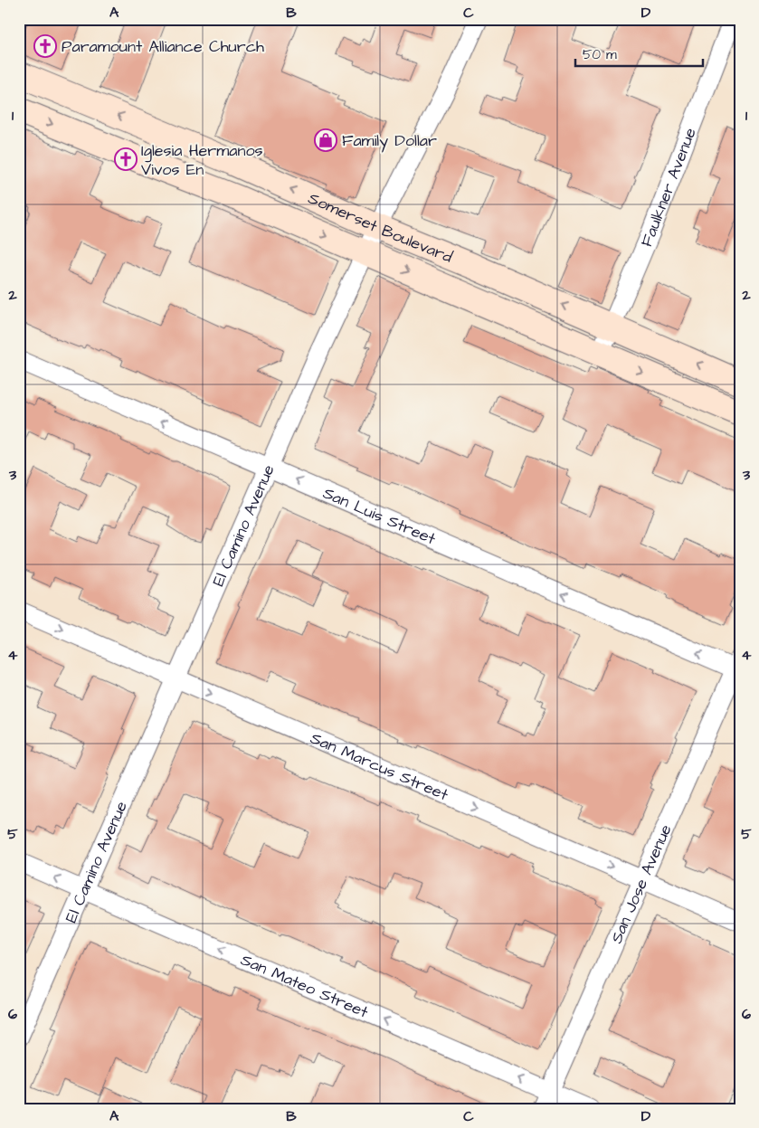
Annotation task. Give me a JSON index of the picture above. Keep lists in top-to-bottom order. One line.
{"streets":{"main road":["Somerset Boulevard"],"street":["Faulkner Avenue","San Luis Street","El Camino Avenue","San Marcus Street","San Jose Avenue","San Mateo Street"]},"crossings":[["Faulkner Avenue","Somerset Boulevard"],["Somerset Boulevard","El Camino Avenue"],["San Luis Street","El Camino Avenue"],["San Luis Street","San Jose Avenue"],["El Camino Avenue","San Marcus Street"],["El Camino Avenue","San Mateo Street"],["San Marcus Street","San Jose Avenue"],["San Jose Avenue","San Mateo Street"]],"one_way":["San Luis Street","San Marcus Street","San Mateo Street"],"places":{"church":["Paramount Alliance Church","Iglesia Hermanos Vivos En"],"shop":["Family Dollar"]},"scale_bar":"50 m","grid":{"columns":["A","B","C","D"],"rows":["1","2","3","4","5","6"]}}
